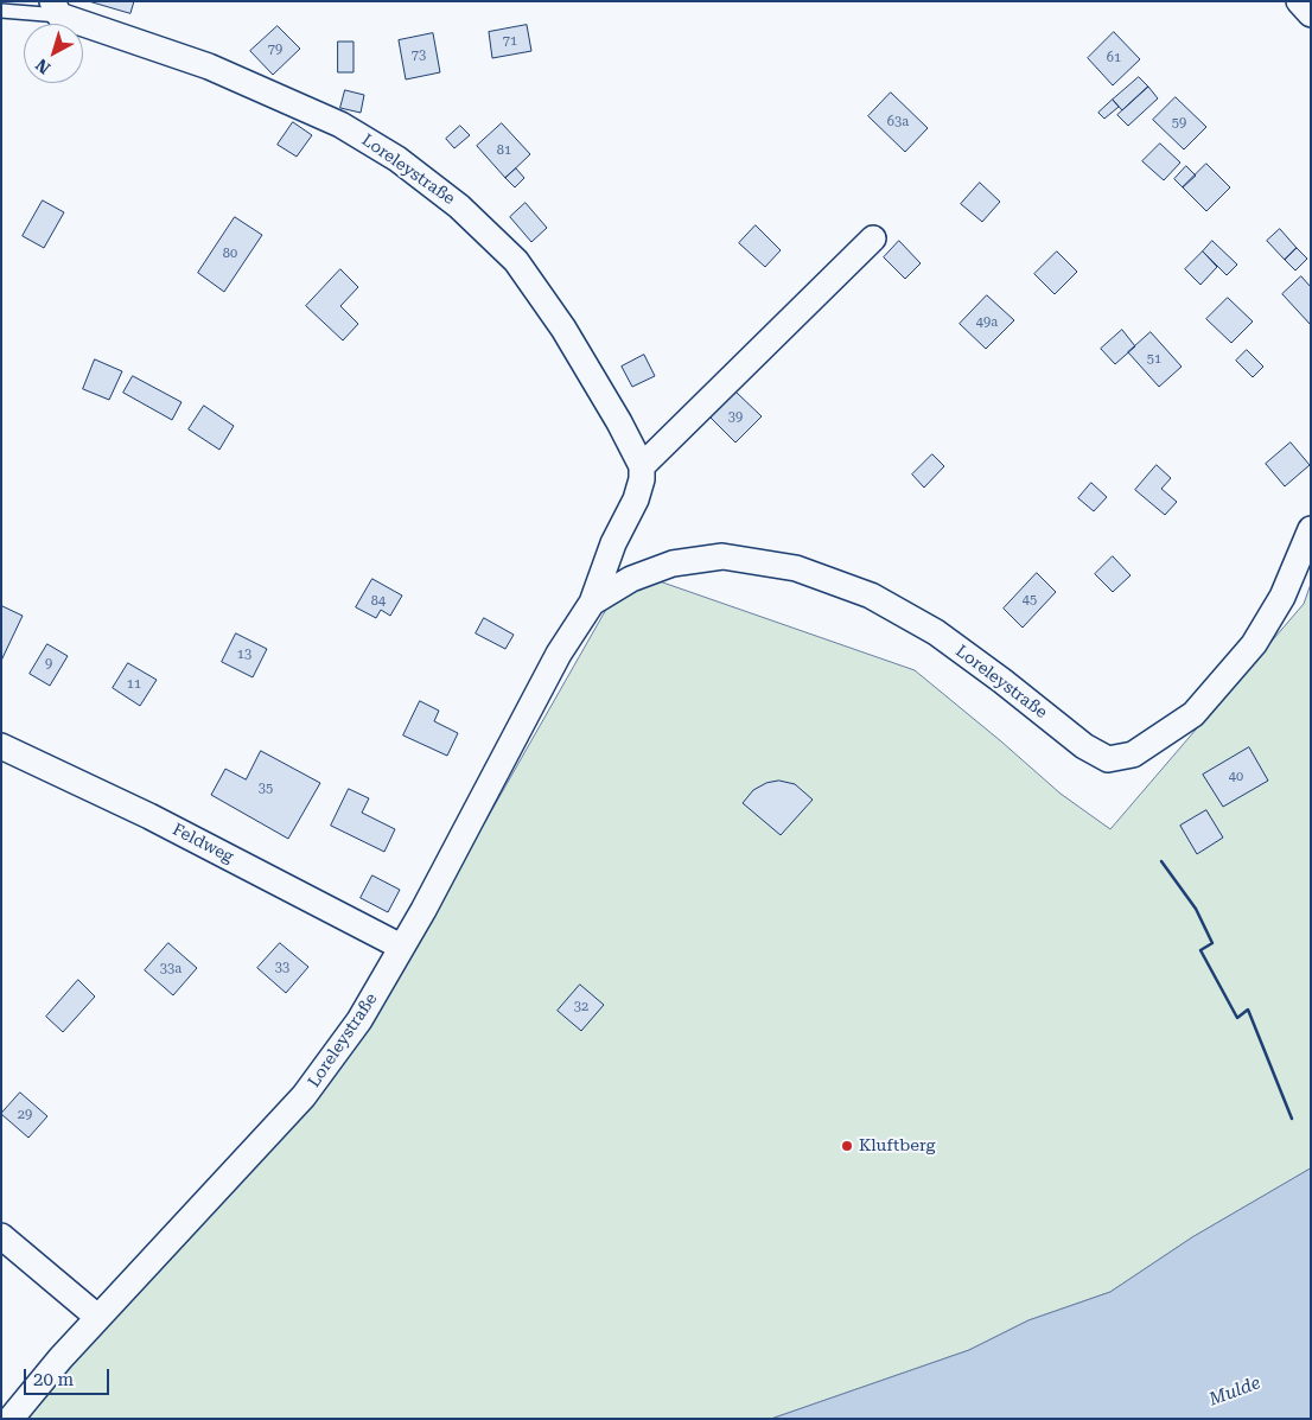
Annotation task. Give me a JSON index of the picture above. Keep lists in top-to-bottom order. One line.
{"streets":{"street":["Loreleystraße","Feldweg"]},"crossings":[["Loreleystraße","Feldweg"]],"water":["Mulde"],"places":["Kluftberg"],"house_numbers":["71","79","73","61","63a","59","81","80","49a","51","39","45","84","13","9","11","40","35","33","33a","32","29"],"scale_bar":"20 m","north":"bottom left"}
